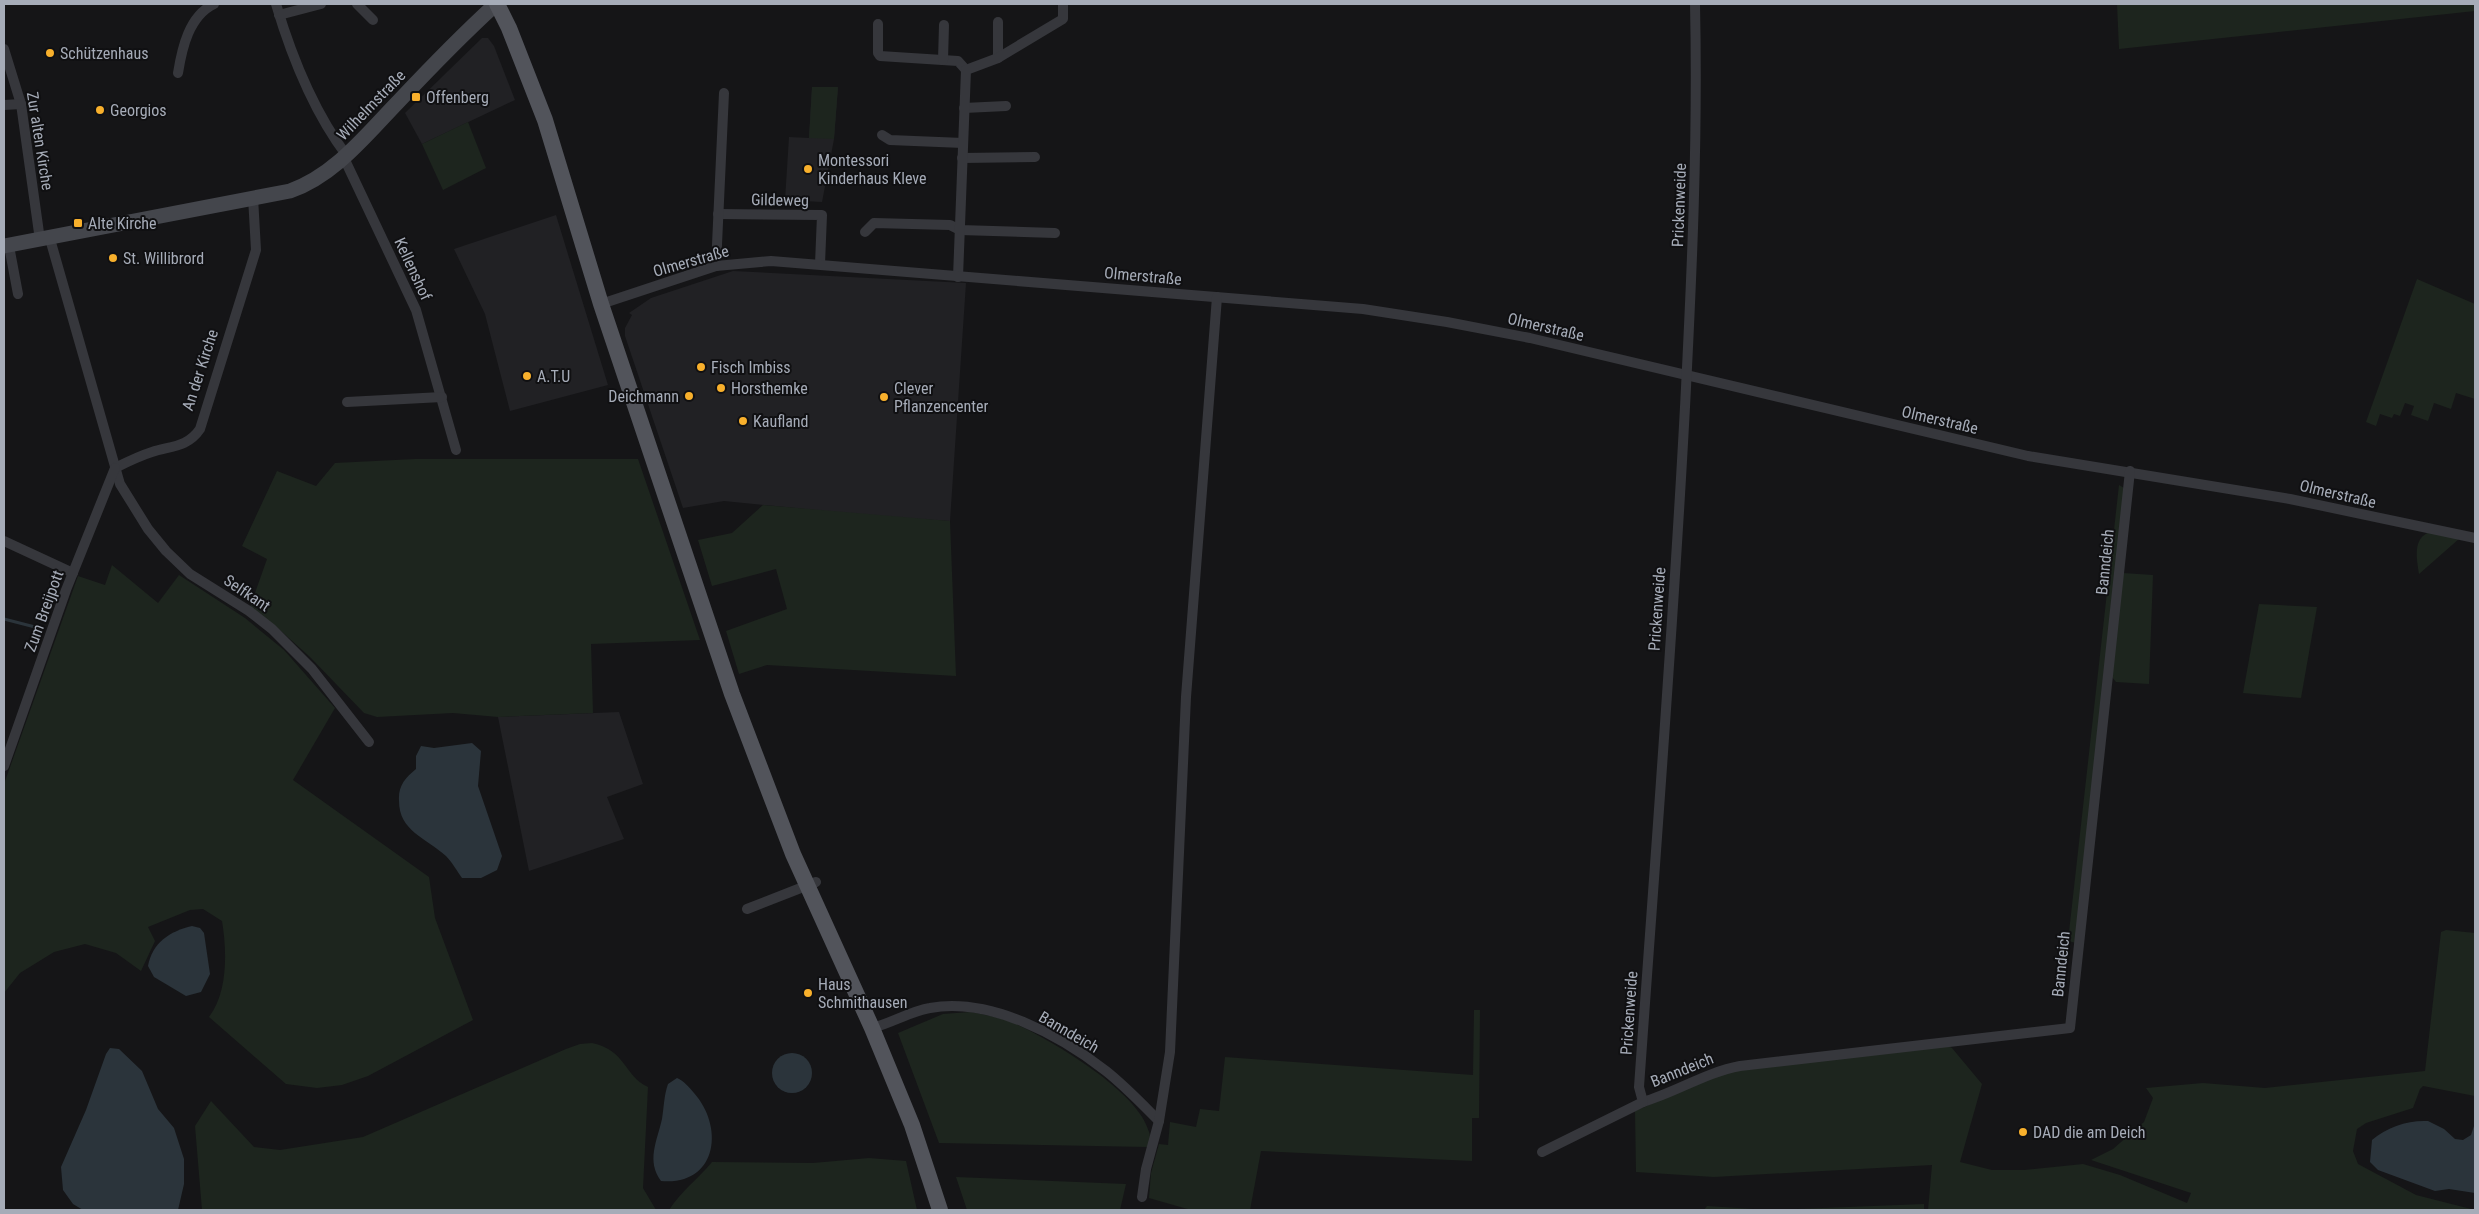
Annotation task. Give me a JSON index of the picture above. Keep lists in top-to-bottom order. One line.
{"streets":{"street":["Wilhelmstraße","Zur alten Kirche","Gildeweg","Prickenweide","Olmerstraße","Kellenshof","An der Kirche","Banndeich","Selfkant","Zum Breijpott"]},"crossings":[["Wilhelmstraße","Kellenshof"],["Wilhelmstraße","An der Kirche"],["Gildeweg","Olmerstraße"],["Prickenweide","Olmerstraße"],["Prickenweide","Banndeich"],["Olmerstraße","Banndeich"],["An der Kirche","Selfkant"],["An der Kirche","Zum Breijpott"],["Selfkant","Zum Breijpott"]],"places":{"other":["Schützenhaus","Georgios","Montessori Kinderhaus Kleve","St. Willibrord","Fisch Imbiss","A.T.U","Horsthemke","Deichmann","Clever Pflanzencenter","Kaufland","Haus Schmithausen","DAD die am Deich"],"transit":["Offenberg","Alte Kirche"]}}
